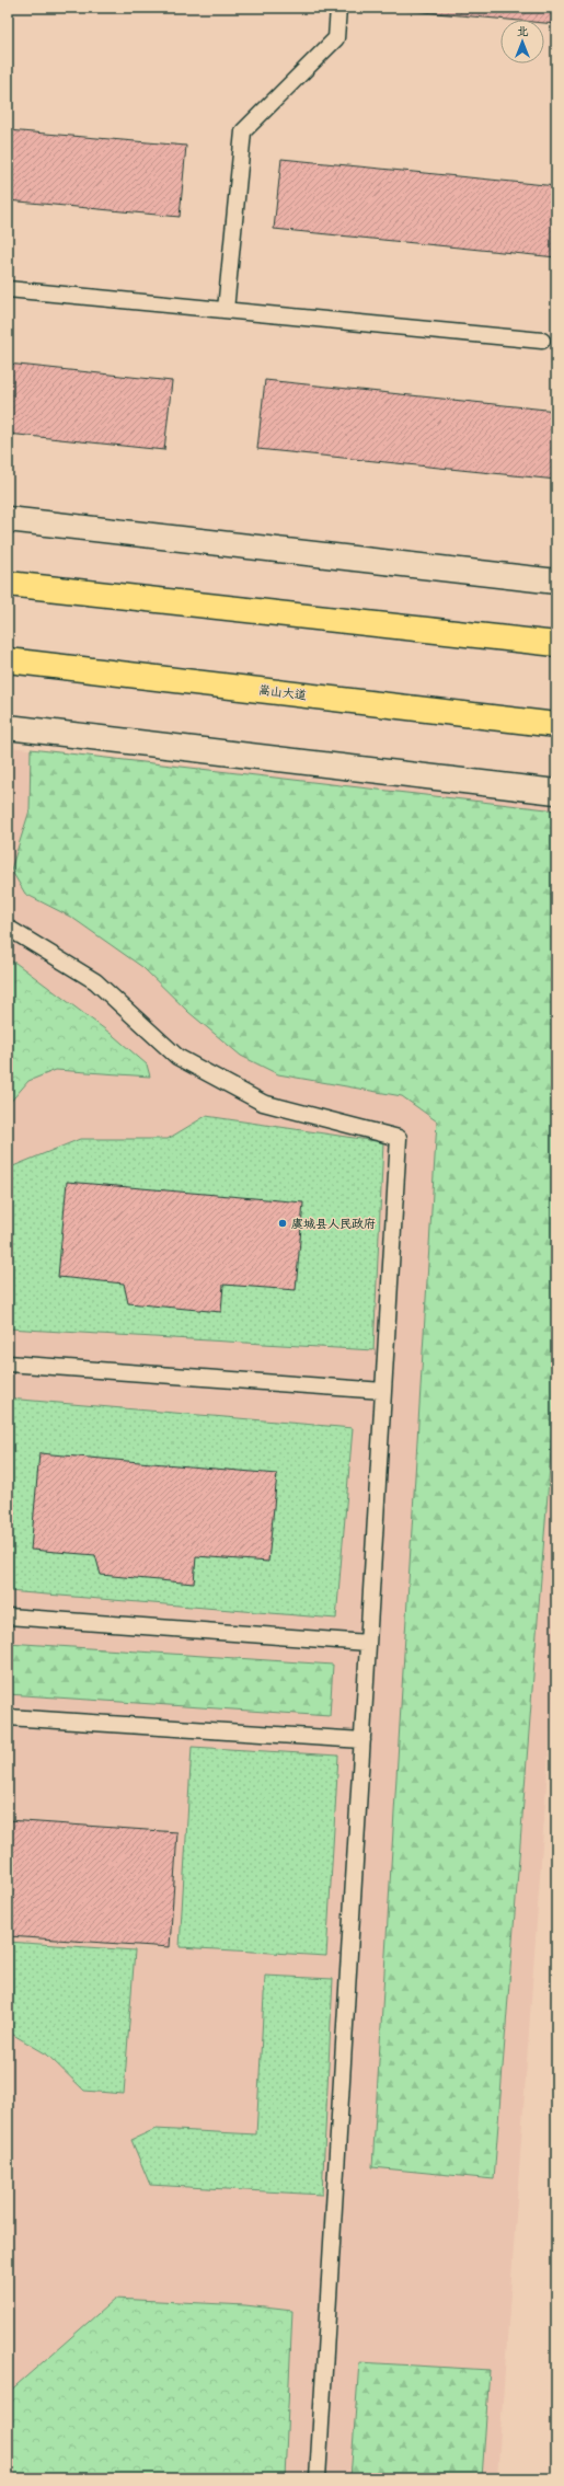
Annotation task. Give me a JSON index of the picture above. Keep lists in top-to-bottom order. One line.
{"streets":{"main road":["嵩山大道"]},"places":["虞城县人民政府"],"north":"top"}
